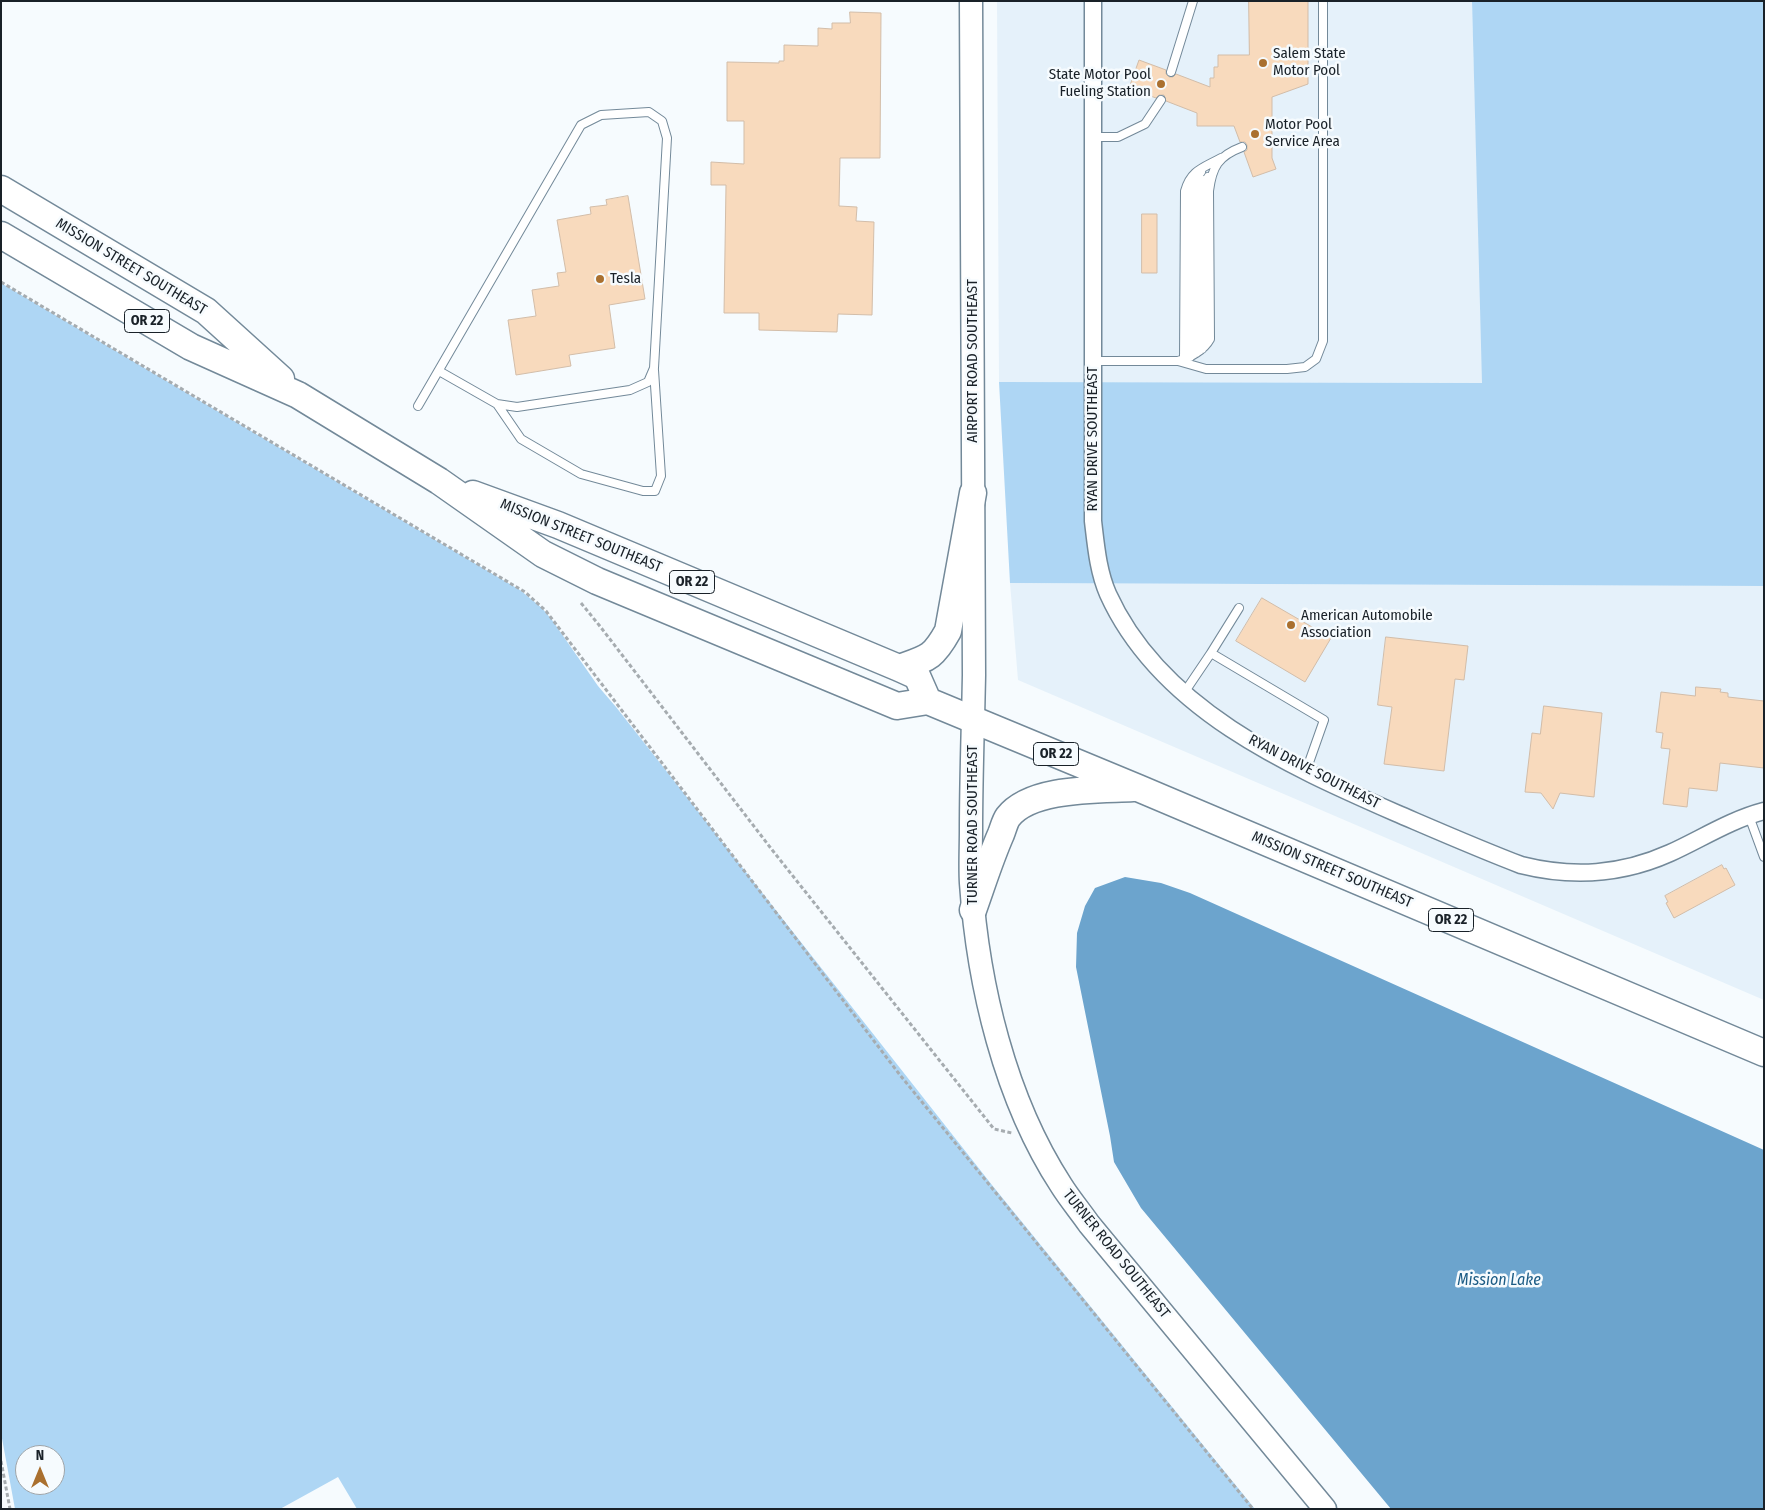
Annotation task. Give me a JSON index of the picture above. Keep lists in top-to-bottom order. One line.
{"streets":{"highway":["MISSION STREET SOUTHEAST","OR 22"],"main road":["AIRPORT ROAD SOUTHEAST","TURNER ROAD SOUTHEAST"],"street":["RYAN DRIVE SOUTHEAST"]},"crossings":[["MISSION STREET SOUTHEAST","OR 22"],["MISSION STREET SOUTHEAST","AIRPORT ROAD SOUTHEAST"],["MISSION STREET SOUTHEAST","TURNER ROAD SOUTHEAST"],["OR 22","TURNER ROAD SOUTHEAST"],["AIRPORT ROAD SOUTHEAST","TURNER ROAD SOUTHEAST"]],"water":["Mission Lake"],"places":["Salem State Motor Pool","State Motor Pool Fueling Station","Motor Pool Service Area","Tesla","American Automobile Association"],"north":"top"}
